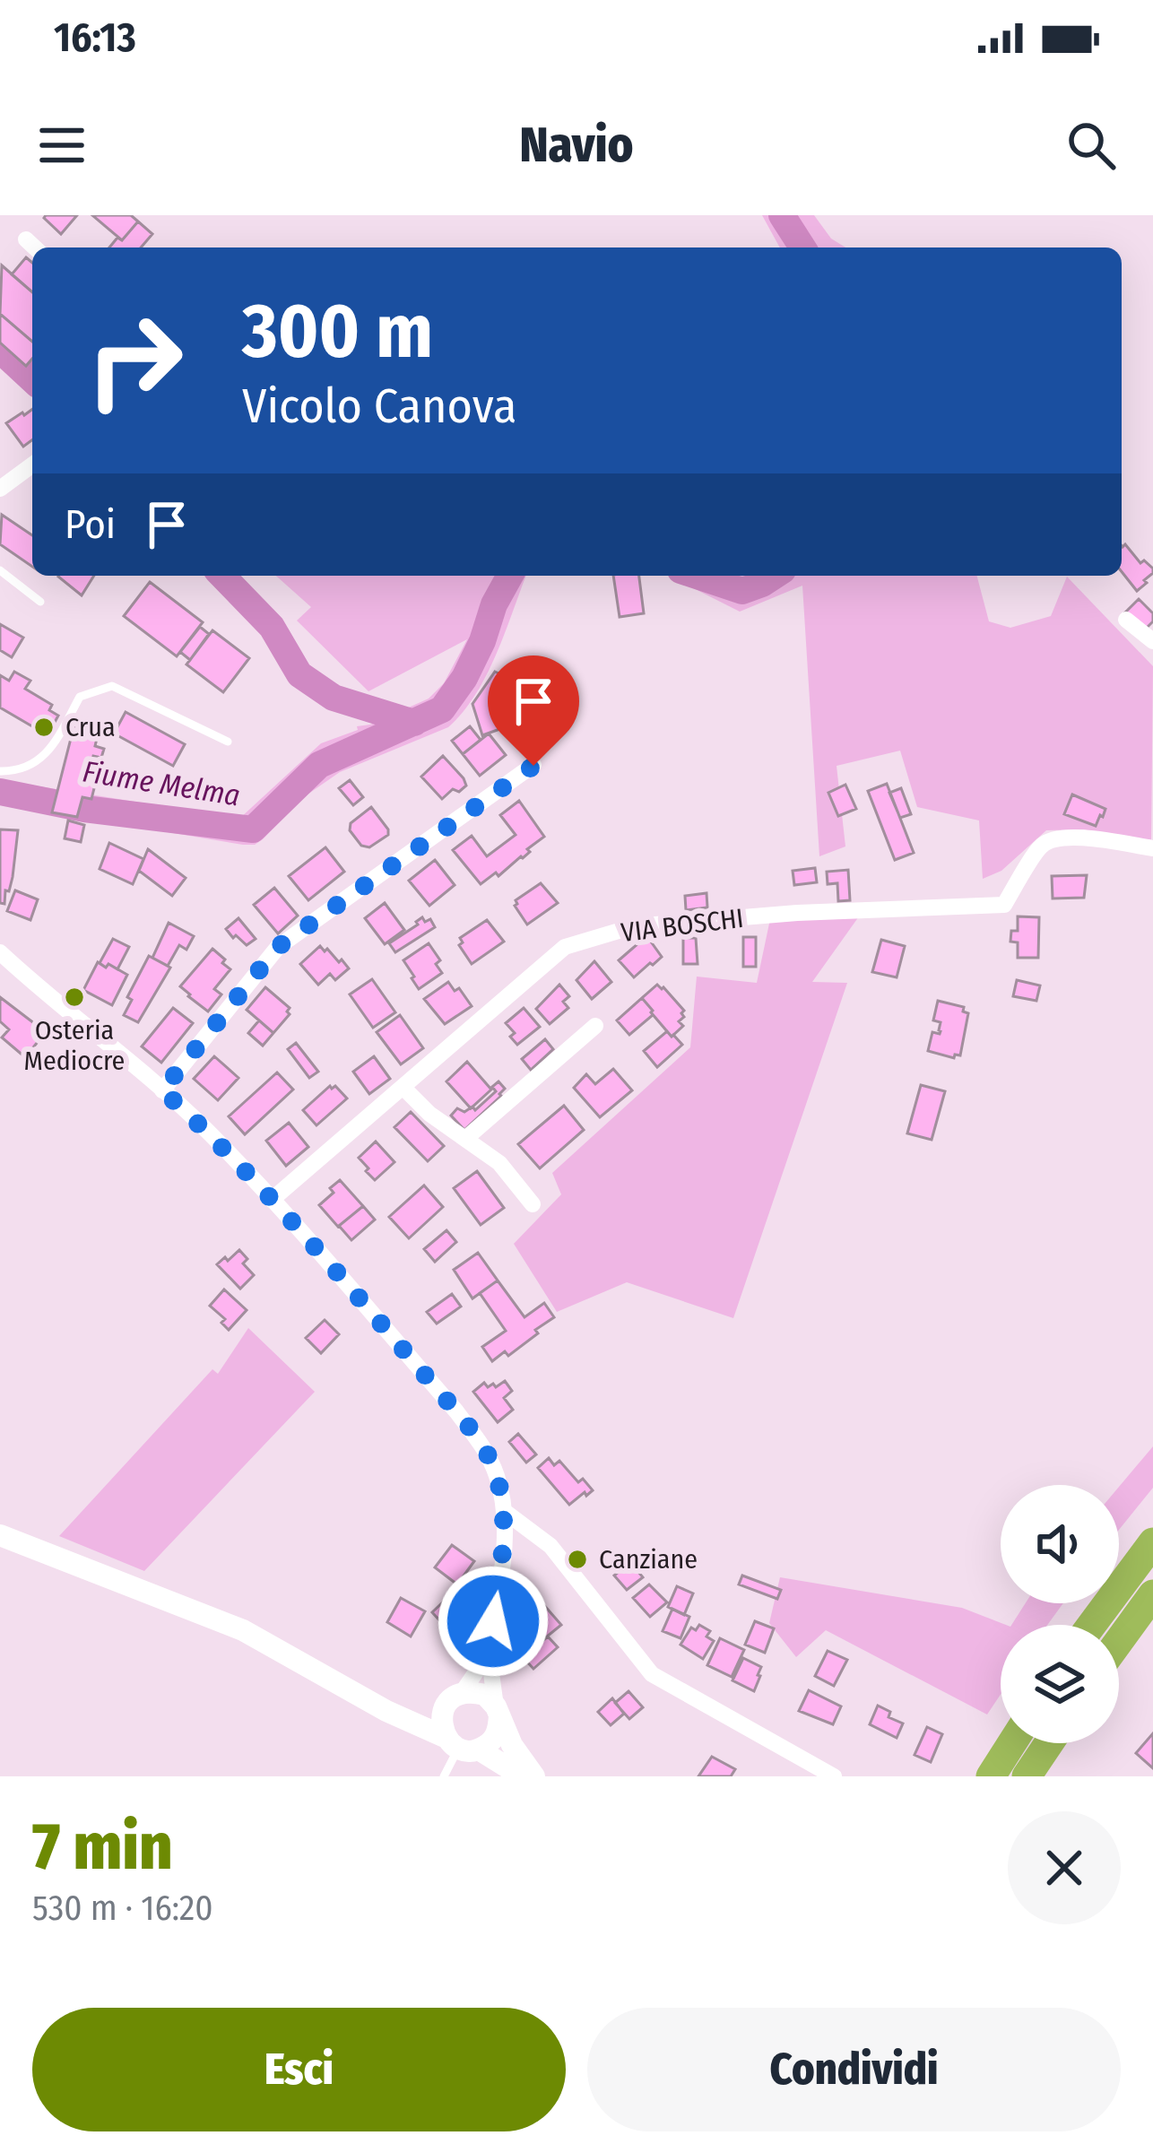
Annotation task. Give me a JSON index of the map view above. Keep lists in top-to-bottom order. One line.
{"streets":{"street":["VIA BOSCHI"]},"water":["Fiume Melma"],"places":["Crua","Osteria Mediocre","Canziane"],"page":{"status":"16:13","header":"Navio","turn":["300 m","Vicolo Canova"],"then":"Poi","heading":["7 min","530 m · 16:20"],"buttons":["Esci","Condividi"]}}
